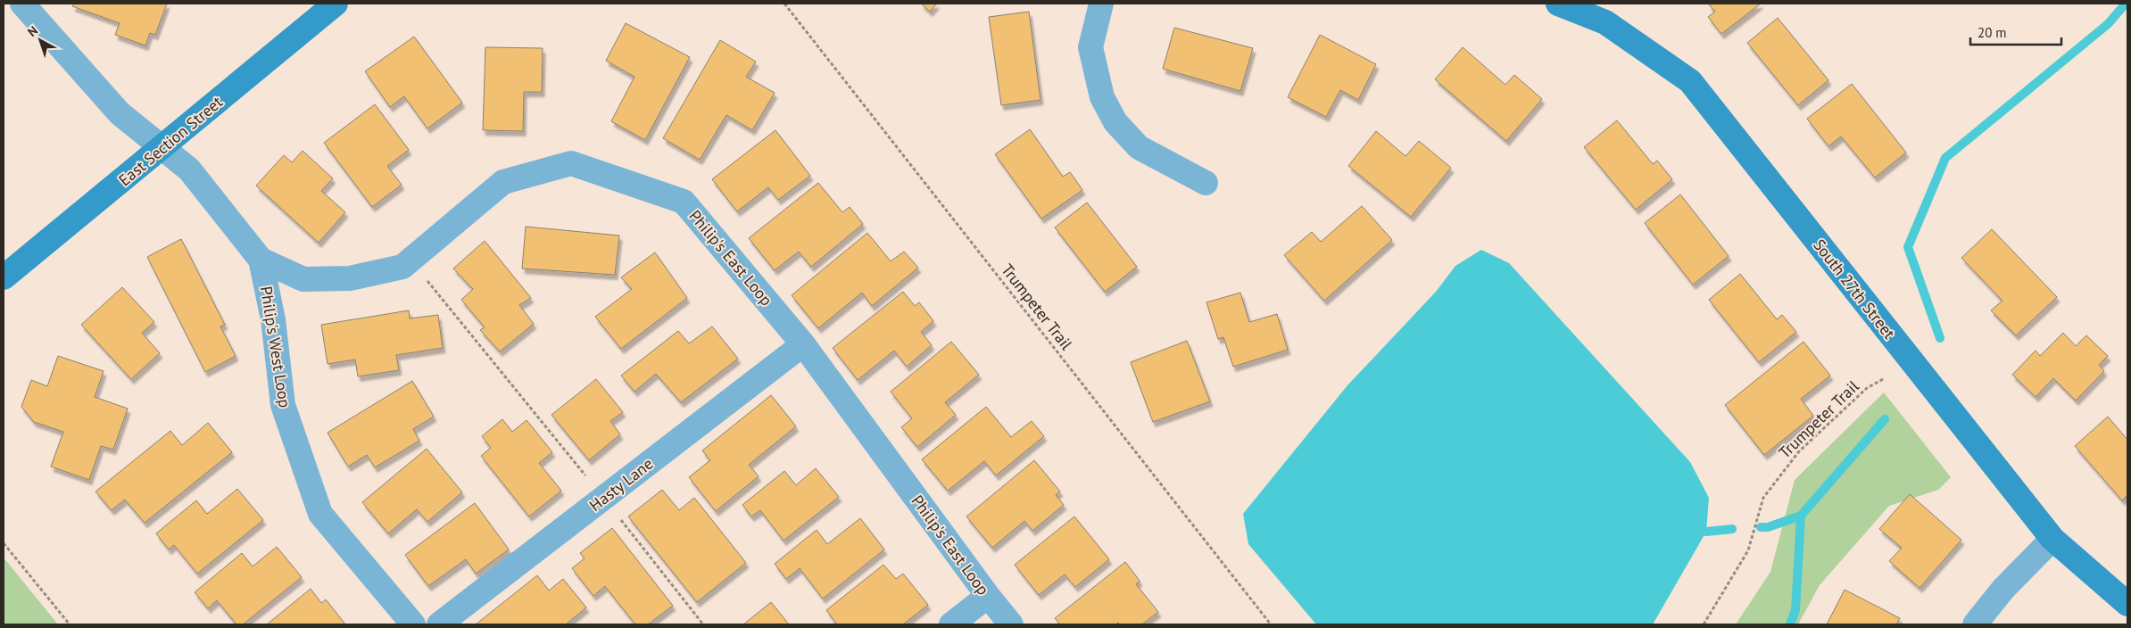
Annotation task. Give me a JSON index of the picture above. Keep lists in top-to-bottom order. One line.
{"streets":{"street":["East Section Street","Philip's East Loop","South 27th Street","Philip's West Loop","Hasty Lane"],"path":["Trumpeter Trail"]},"crossings":[["East Section Street","Philip's West Loop"],["Philip's East Loop","Philip's West Loop"],["Philip's East Loop","Hasty Lane"]],"scale_bar":"20 m","north":"top left"}
